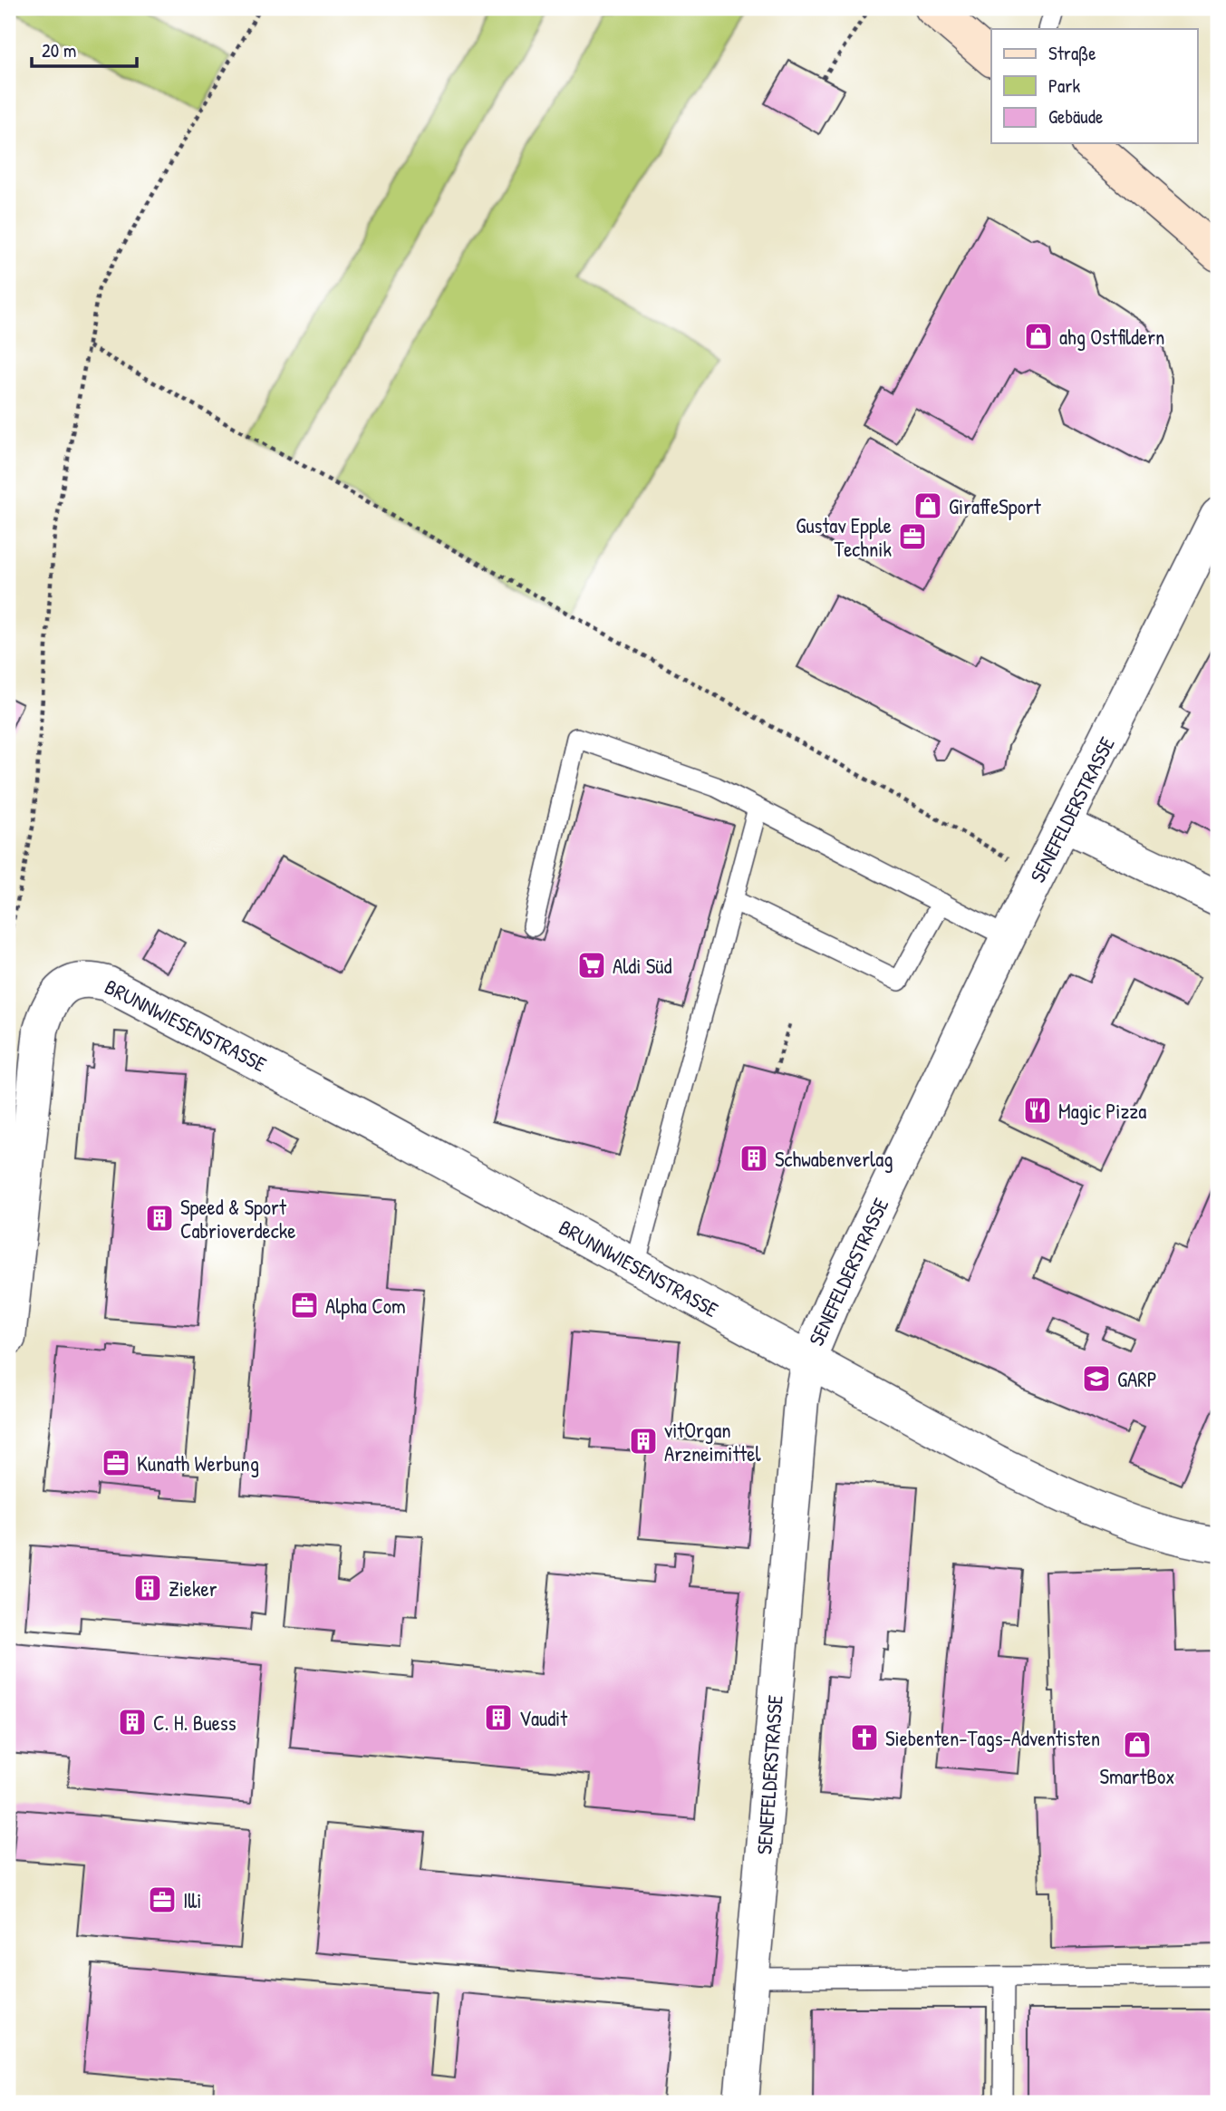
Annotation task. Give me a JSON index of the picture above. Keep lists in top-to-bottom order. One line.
{"streets":{"street":["SENEFELDERSTRASSE","BRUNNWIESENSTRASSE"]},"crossings":[["SENEFELDERSTRASSE","BRUNNWIESENSTRASSE"]],"places":{"shop":["ahg Ostfildern","GiraffeSport","SmartBox"],"office":["Gustav Epple Technik","Alpha Com","Kunath Werbung","Illi"],"supermarket":["Aldi Süd"],"restaurant":["Magic Pizza"],"building":["Schwabenverlag","Speed & Sport Cabrioverdecke","vitOrgan Arzneimittel","Zieker","Vaudit","C. H. Buess"],"school or university":["GARP"],"church":["Siebenten-Tags-Adventisten"]},"legend":["Straße","Park","Gebäude"],"scale_bar":"20 m"}
